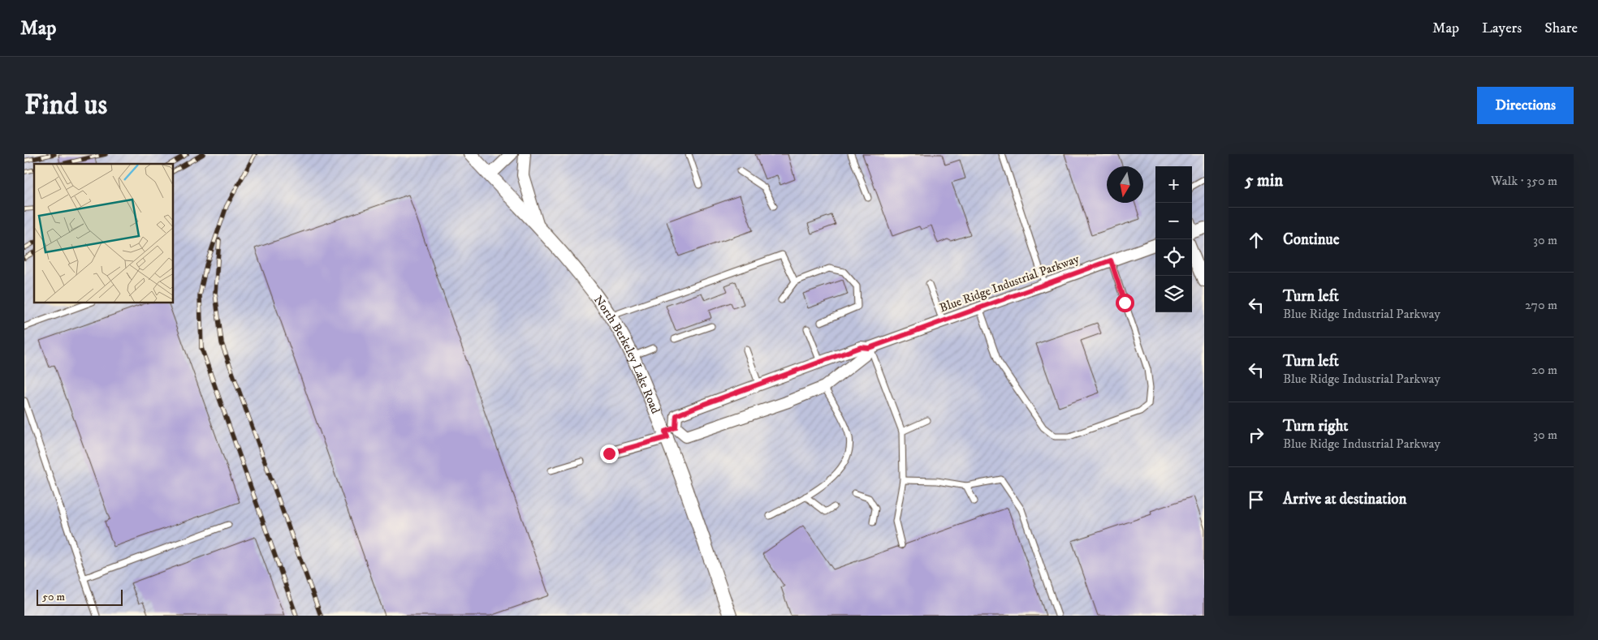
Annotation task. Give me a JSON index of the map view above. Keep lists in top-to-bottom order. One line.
{"streets":{"street":["Blue Ridge Industrial Parkway","North Berkeley Lake Road"]},"crossings":[["Blue Ridge Industrial Parkway","North Berkeley Lake Road"]],"scale_bar":"50 m","north":"bottom","page":{"header":"Map","nav":["Map","Layers","Share"],"buttons":"Directions","title":"Find us","heading":["5 min","Walk · 350 m"],"map_buttons":["+","−"],"list":[["Continue","30 m"],["Turn left","Blue Ridge Industrial Parkway","270 m"],["Turn left","Blue Ridge Industrial Parkway","20 m"],["Turn right","Blue Ridge Industrial Parkway","30 m"],"Arrive at destination"],"scale":"50 m"}}
